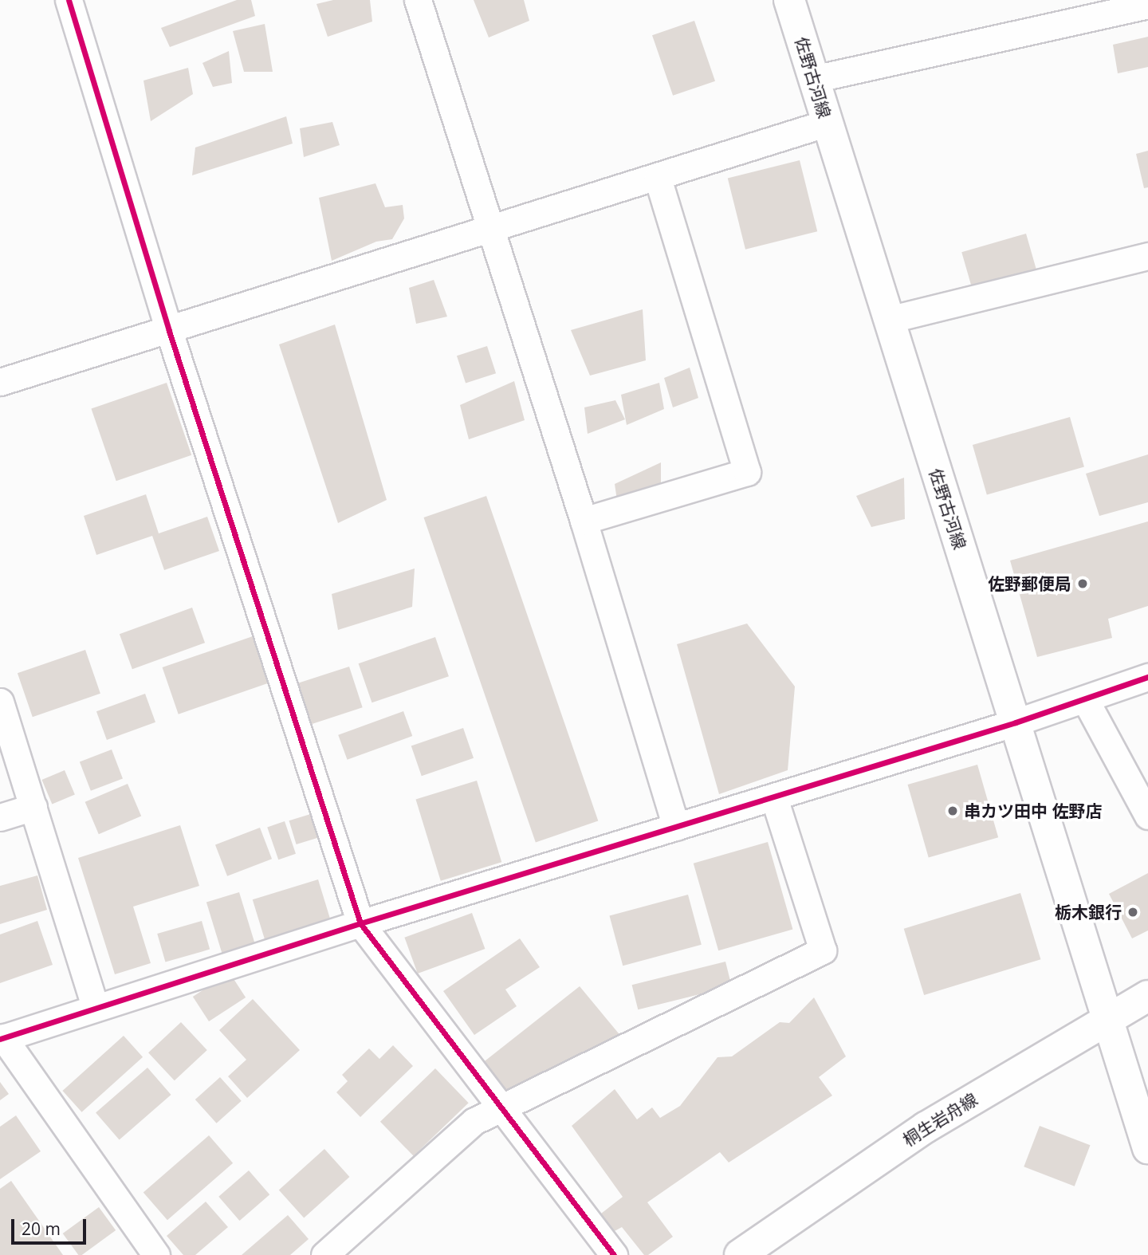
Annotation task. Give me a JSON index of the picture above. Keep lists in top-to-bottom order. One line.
{"streets":{"main road":["佐野古河線","桐生岩舟線"]},"crossings":[["佐野古河線","桐生岩舟線"]],"places":["佐野郵便局","串カツ田中 佐野店","栃木銀行"],"scale_bar":"20 m"}
